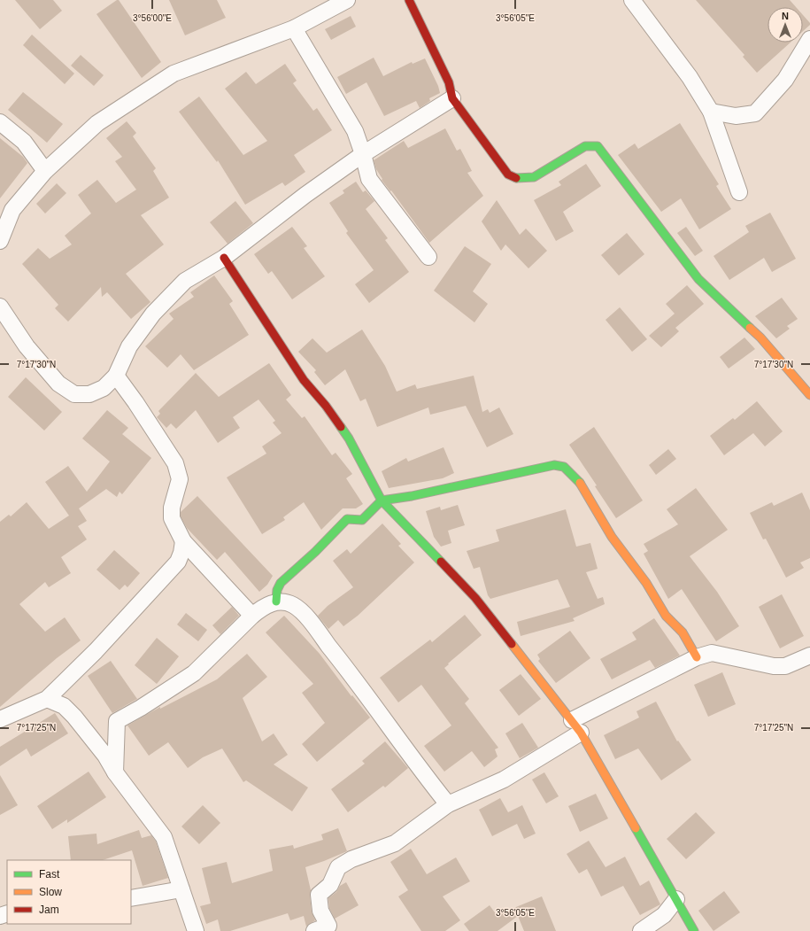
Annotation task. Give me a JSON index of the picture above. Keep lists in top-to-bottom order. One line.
{"legend":["Fast","Slow","Jam"],"north":"top","coordinates":["3°56'00\"E","3°56'05\"E","7°17'30\"N","7°17'25\"N"]}
